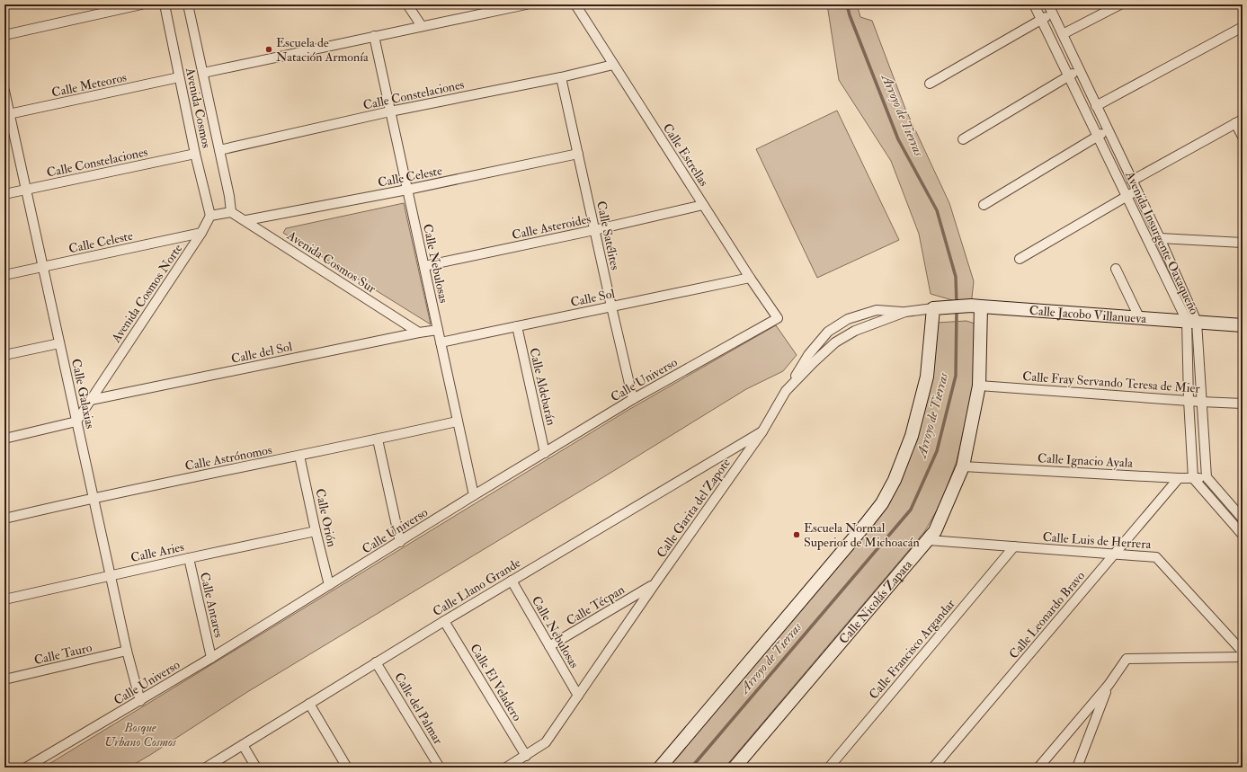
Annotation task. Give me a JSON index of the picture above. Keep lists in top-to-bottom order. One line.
{"streets":{"street":["Calle Meteoros","Calle Constelaciones","Avenida Cosmos","Calle Estrellas","Calle Celeste","Calle Asteroides","Calle Satélites","Avenida Insurgente Oaxaqueño","Avenida Cosmos Sur","Calle Nebulosas","Avenida Cosmos Norte","Calle Sol","Calle Jacobo Villanueva","Calle del Sol","Calle Universo","Calle Fray Servando Teresa de Mier","Calle Aldebarán","Calle Galaxias","Calle Astrónomos","Calle Ignacio Ayala","Calle Garita del Zapote","Calle Orión","Calle Luis de Herrera","Calle Aries","Calle Llano Grande","Calle Nicolás Zapata","Calle Antares","Calle Técpan","Calle Leonardo Bravo","Calle Francisco Argandar","Calle Tauro","Calle El Veladero","Calle del Palmar"]},"crossings":[["Calle Meteoros","Avenida Cosmos"],["Calle Meteoros","Calle Galaxias"],["Calle Constelaciones","Avenida Cosmos"],["Calle Constelaciones","Calle Estrellas"],["Calle Constelaciones","Calle Satélites"],["Calle Constelaciones","Calle Nebulosas"],["Calle Constelaciones","Calle Galaxias"],["Avenida Cosmos","Avenida Cosmos Sur"],["Avenida Cosmos","Avenida Cosmos Norte"],["Calle Estrellas","Calle Asteroides"],["Calle Estrellas","Calle Sol"],["Calle Estrellas","Calle Universo"],["Calle Celeste","Calle Satélites"],["Calle Celeste","Avenida Cosmos Sur"],["Calle Celeste","Calle Nebulosas"],["Calle Celeste","Avenida Cosmos Norte"],["Calle Celeste","Calle Galaxias"],["Calle Asteroides","Calle Satélites"],["Calle Asteroides","Calle Nebulosas"],["Calle Satélites","Calle Sol"],["Calle Satélites","Calle Universo"],["Avenida Insurgente Oaxaqueño","Calle Jacobo Villanueva"],["Avenida Insurgente Oaxaqueño","Calle Fray Servando Teresa de Mier"],["Avenida Insurgente Oaxaqueño","Calle Ignacio Ayala"],["Avenida Cosmos Sur","Calle del Sol"],["Calle Nebulosas","Calle Sol"],["Calle Nebulosas","Calle del Sol"],["Calle Nebulosas","Calle Universo"],["Calle Nebulosas","Calle Astrónomos"],["Calle Nebulosas","Calle Garita del Zapote"],["Calle Nebulosas","Calle Llano Grande"],["Calle Nebulosas","Calle Técpan"],["Avenida Cosmos Norte","Calle del Sol"],["Avenida Cosmos Norte","Calle Galaxias"],["Calle Sol","Calle Aldebarán"],["Calle Jacobo Villanueva","Calle Garita del Zapote"],["Calle Jacobo Villanueva","Calle Nicolás Zapata"],["Calle Universo","Calle Aldebarán"],["Calle Universo","Calle Galaxias"],["Calle Universo","Calle Orión"],["Calle Universo","Calle Antares"],["Calle Fray Servando Teresa de Mier","Calle Nicolás Zapata"],["Calle Galaxias","Calle Astrónomos"],["Calle Galaxias","Calle Aries"],["Calle Galaxias","Calle Tauro"],["Calle Astrónomos","Calle Orión"],["Calle Ignacio Ayala","Calle Nicolás Zapata"],["Calle Ignacio Ayala","Calle Leonardo Bravo"],["Calle Garita del Zapote","Calle Llano Grande"],["Calle Garita del Zapote","Calle Técpan"],["Calle Garita del Zapote","Calle El Veladero"],["Calle Orión","Calle Aries"],["Calle Luis de Herrera","Calle Nicolás Zapata"],["Calle Luis de Herrera","Calle Leonardo Bravo"],["Calle Luis de Herrera","Calle Francisco Argandar"],["Calle Aries","Calle Antares"],["Calle Llano Grande","Calle El Veladero"],["Calle Llano Grande","Calle del Palmar"]],"water":["Arroyo de Tierras"],"parks":["Bosque Urbano Cosmos"],"places":["Escuela de Natación Armonía","Escuela Normal Superior de Michoacán"]}
